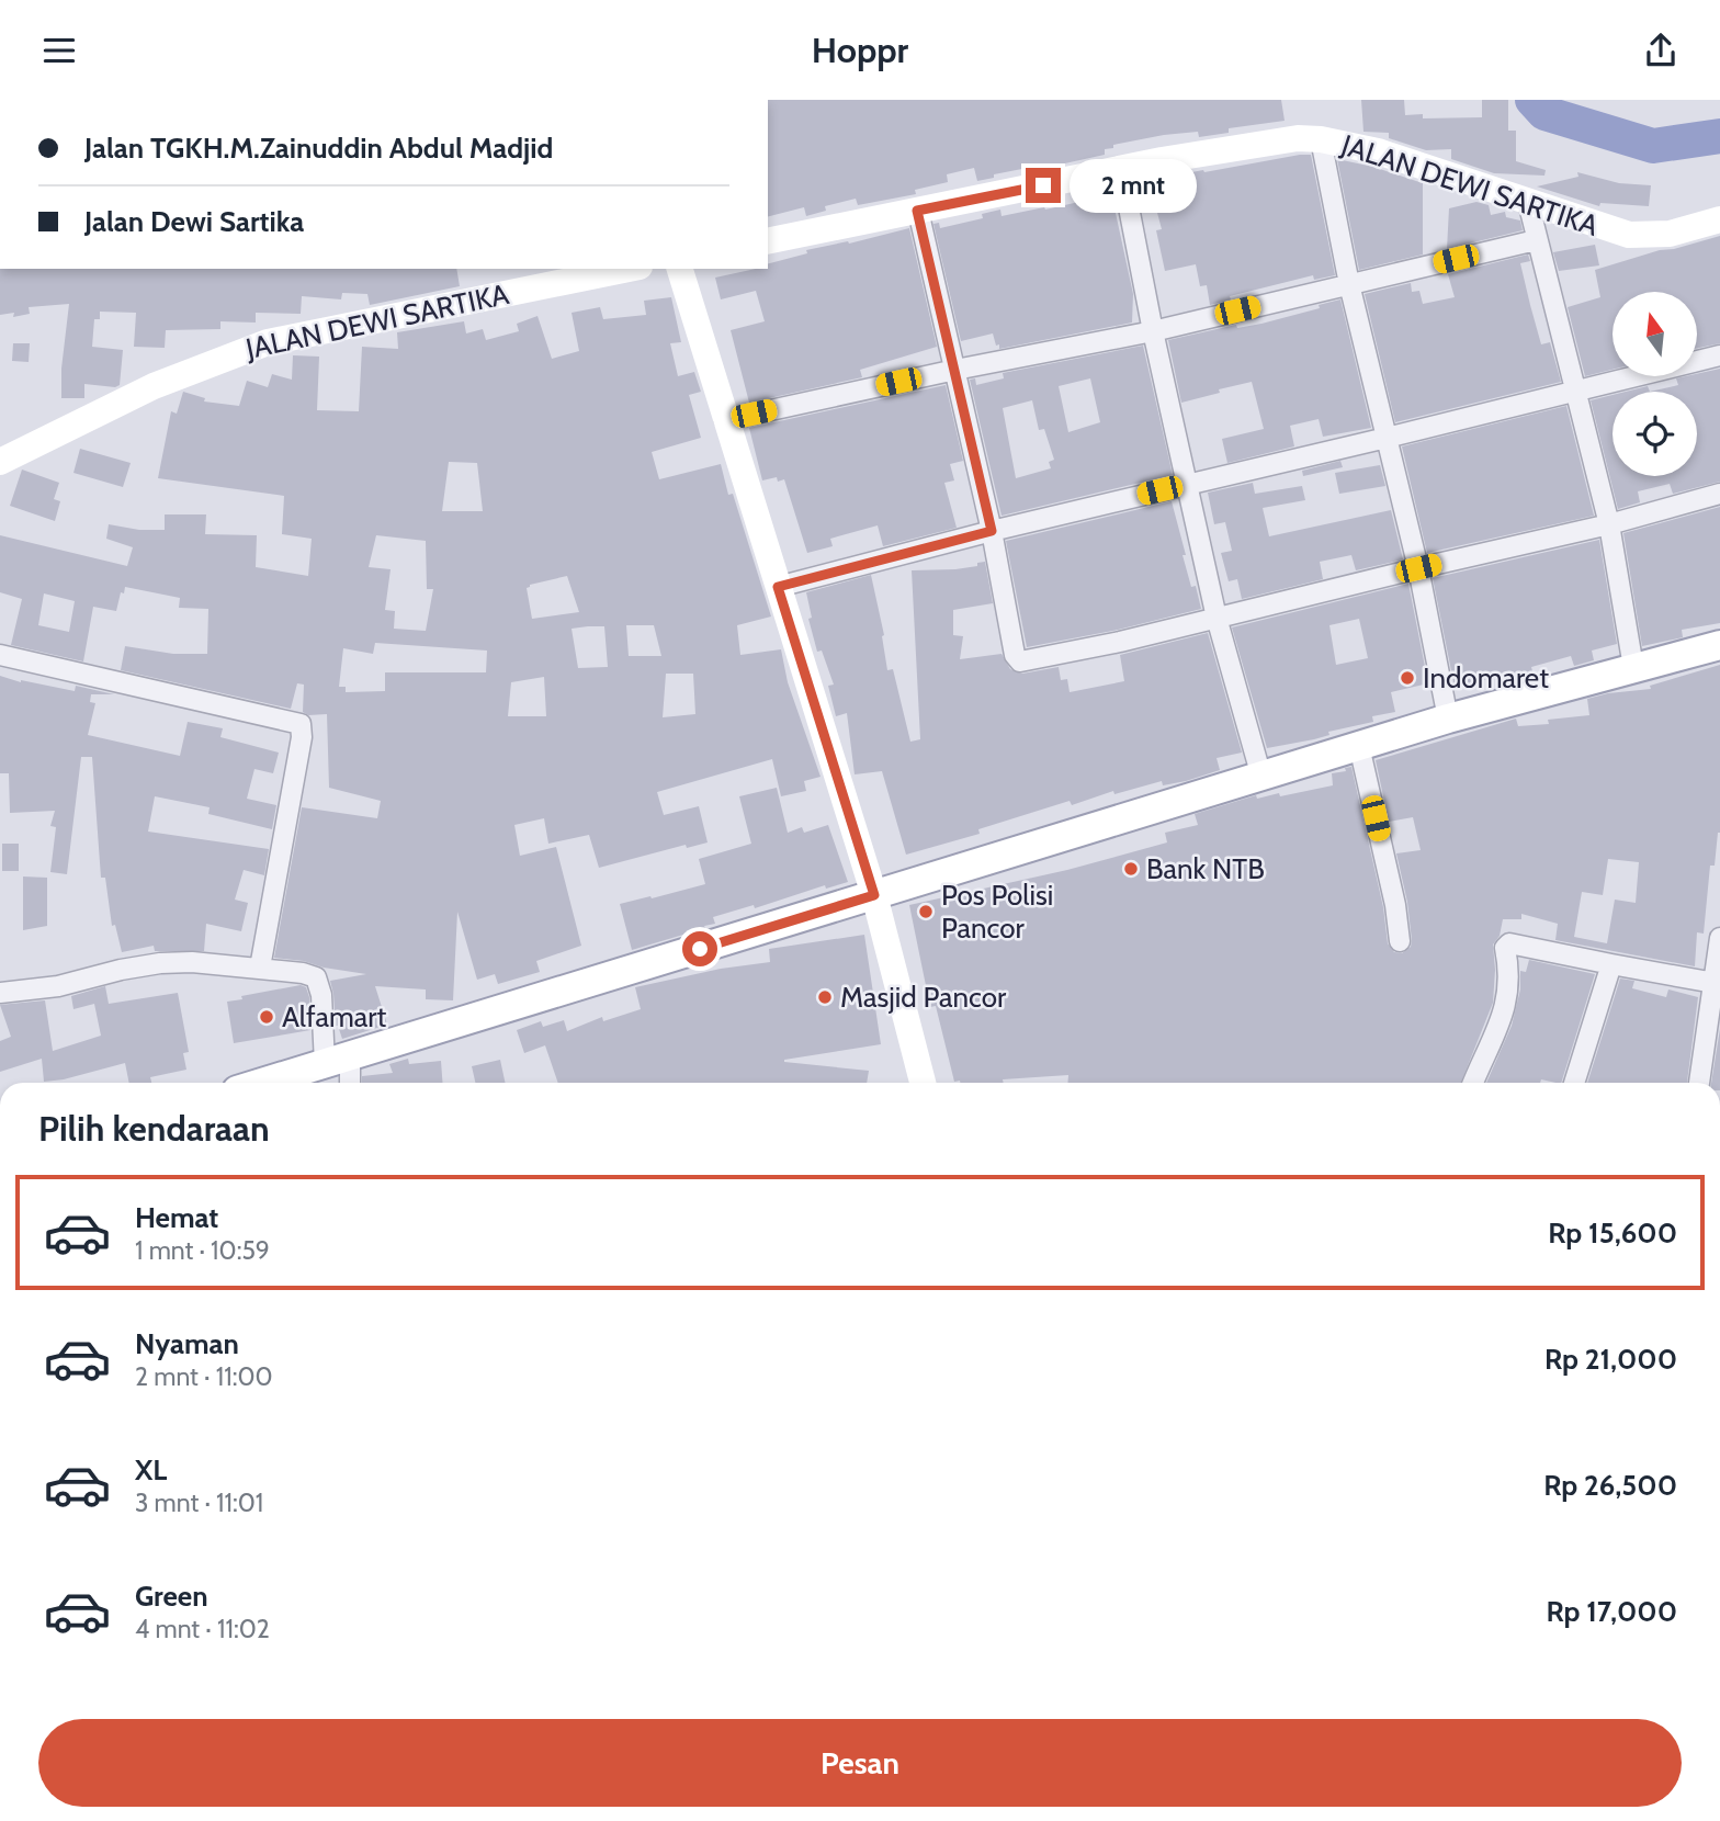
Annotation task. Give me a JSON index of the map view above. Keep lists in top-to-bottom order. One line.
{"streets":{"street":["JALAN DEWI SARTIKA"]},"places":["Indomaret","Bank NTB","Pos Polisi Pancor","Masjid Pancor","Alfamart"],"north":"top","page":{"header":"Hoppr","banner":["Jalan TGKH.M.Zainuddin Abdul Madjid","Jalan Dewi Sartika"],"bubble":"2 mnt","heading":"Pilih kendaraan","list":[{"name":"Hemat","note":"1 mnt · 10:59","value":"Rp 15,600"},{"name":"Nyaman","note":"2 mnt · 11:00","value":"Rp 21,000"},{"name":"XL","note":"3 mnt · 11:01","value":"Rp 26,500"},{"name":"Green","note":"4 mnt · 11:02","value":"Rp 17,000"}],"buttons":"Pesan"}}
